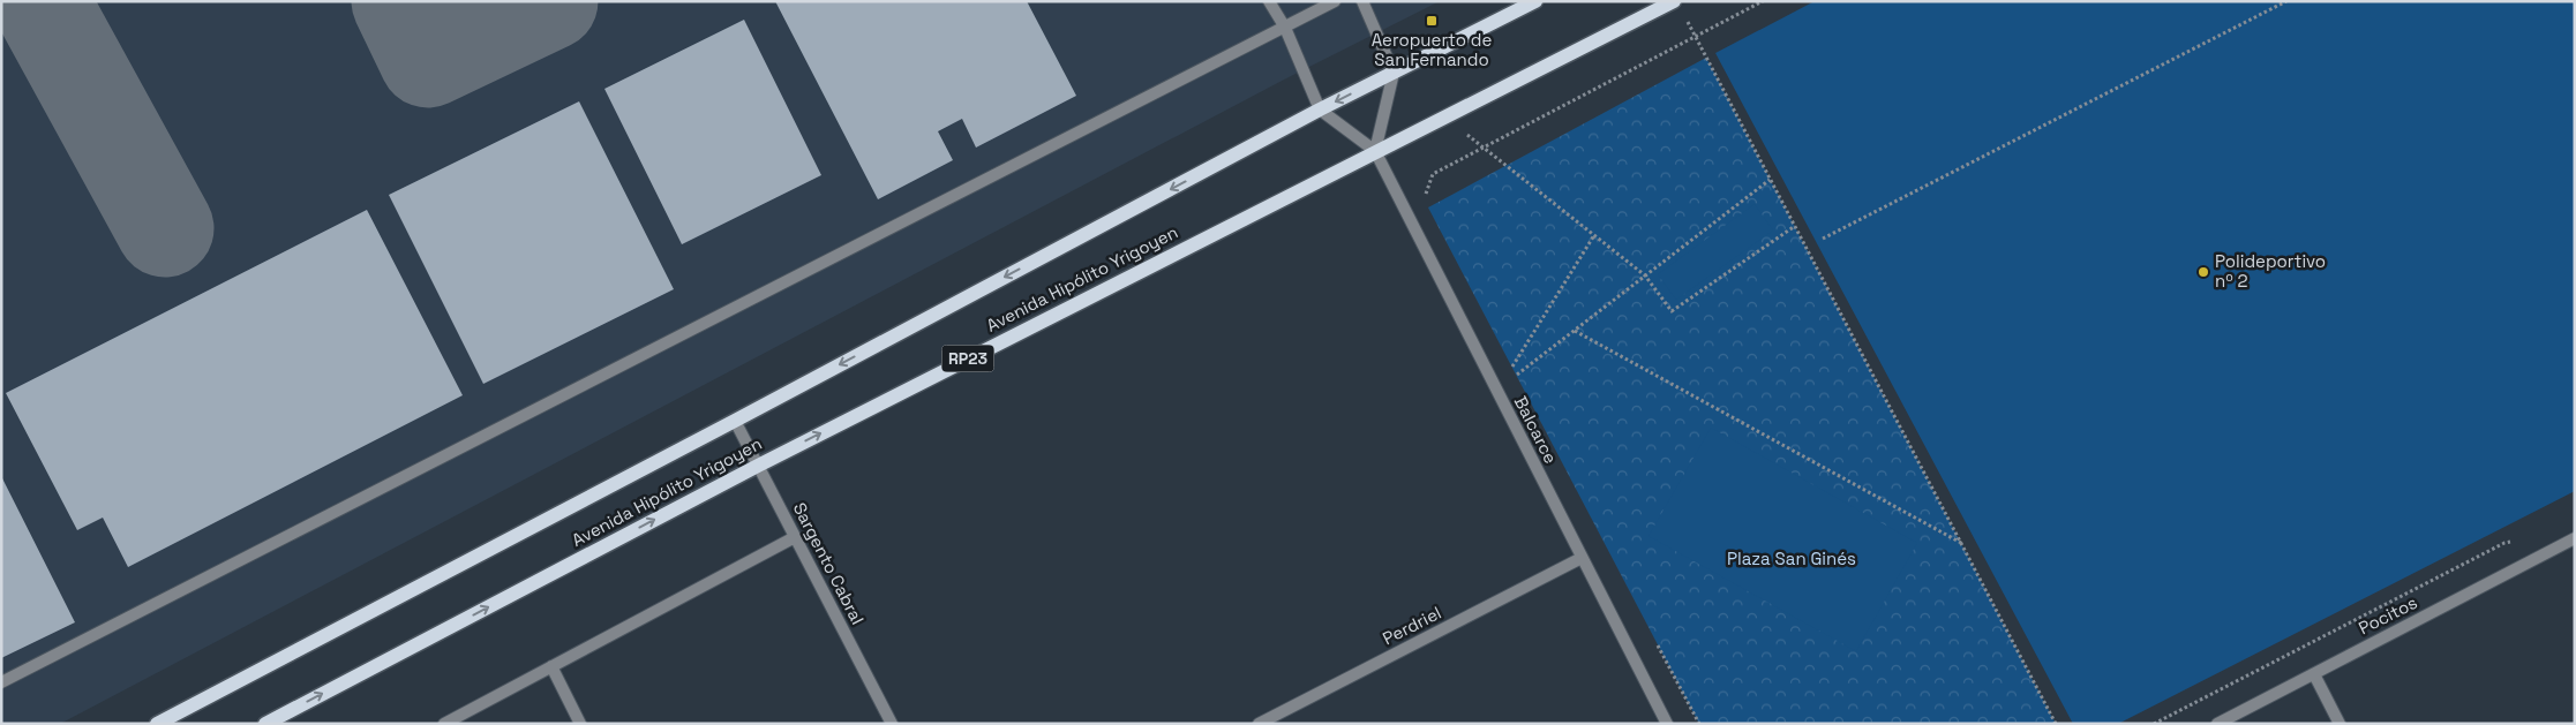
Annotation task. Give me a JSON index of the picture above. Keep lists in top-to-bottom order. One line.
{"streets":{"main road":["Avenida Hipólito Yrigoyen","RP23"],"street":["Balcarce","Sargento Cabral","Pocitos","Perdriel"]},"crossings":[["Avenida Hipólito Yrigoyen","Balcarce"],["Avenida Hipólito Yrigoyen","Sargento Cabral"],["Balcarce","Perdriel"]],"parks":["Plaza San Ginés"],"places":{"transit":["Aeropuerto de San Fernando"],"other":["Polideportivo nº 2"]}}
